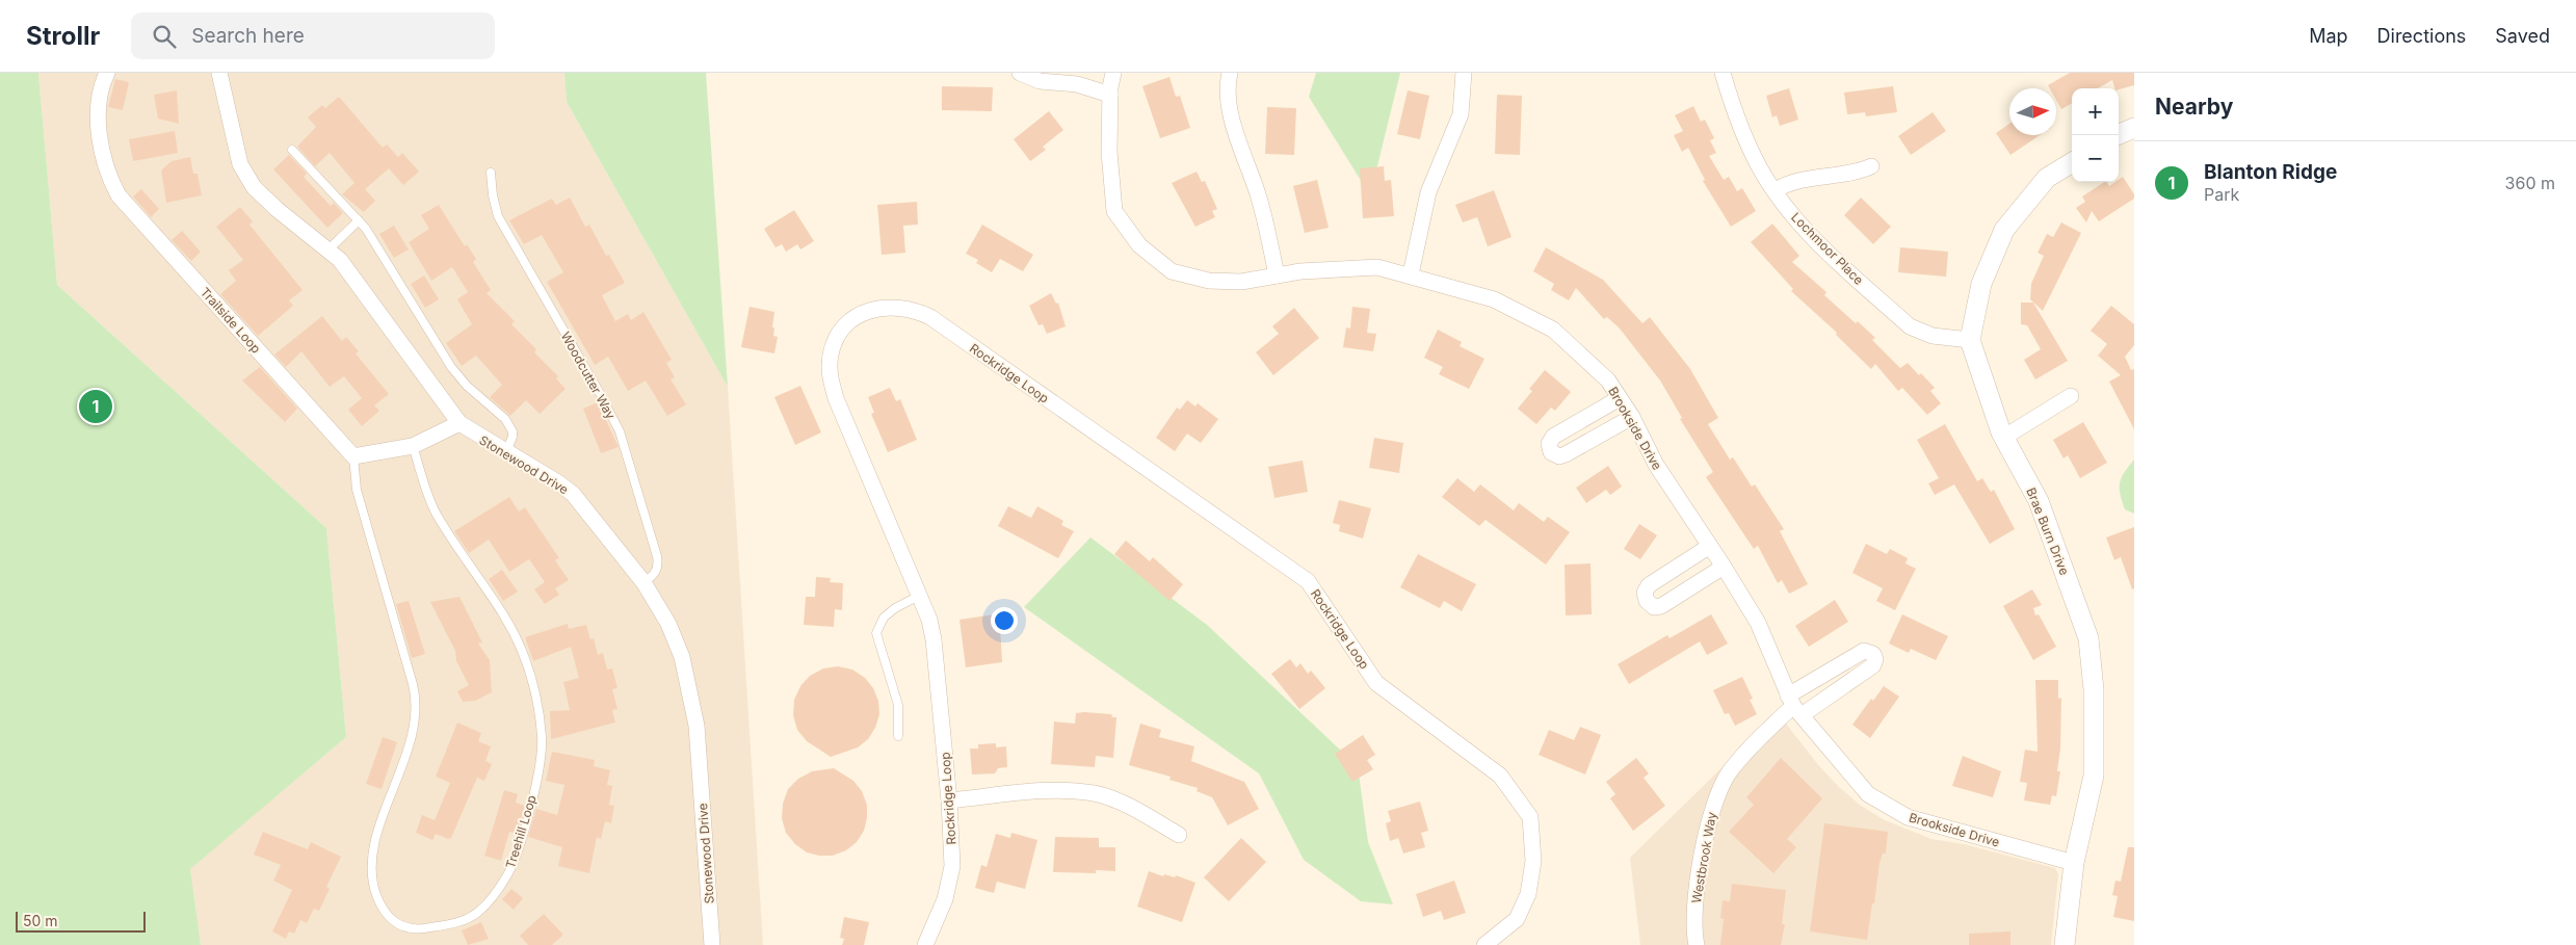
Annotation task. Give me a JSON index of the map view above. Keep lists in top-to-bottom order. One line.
{"streets":{"street":["Lochmoor Place","Trailside Loop","Rockridge Loop","Brookside Drive","Stonewood Drive","Brae Burn Drive","Westbrook Way"],"lane":["Woodcutter Way","Treehill Loop"]},"crossings":[["Lochmoor Place","Brae Burn Drive"],["Trailside Loop","Treehill Loop"],["Woodcutter Way","Stonewood Drive"],["Brookside Drive","Brae Burn Drive"],["Brookside Drive","Westbrook Way"]],"scale_bar":"50 m","north":"right","page":{"header":"Strollr","search":"Search here","nav":["Map","Directions","Saved"],"heading":"Nearby","map_buttons":["+","−"],"list":[{"mark":"1","name":"Blanton Ridge","note":"Park","value":"360 m"}],"pins":"1","scale":"50 m"}}
